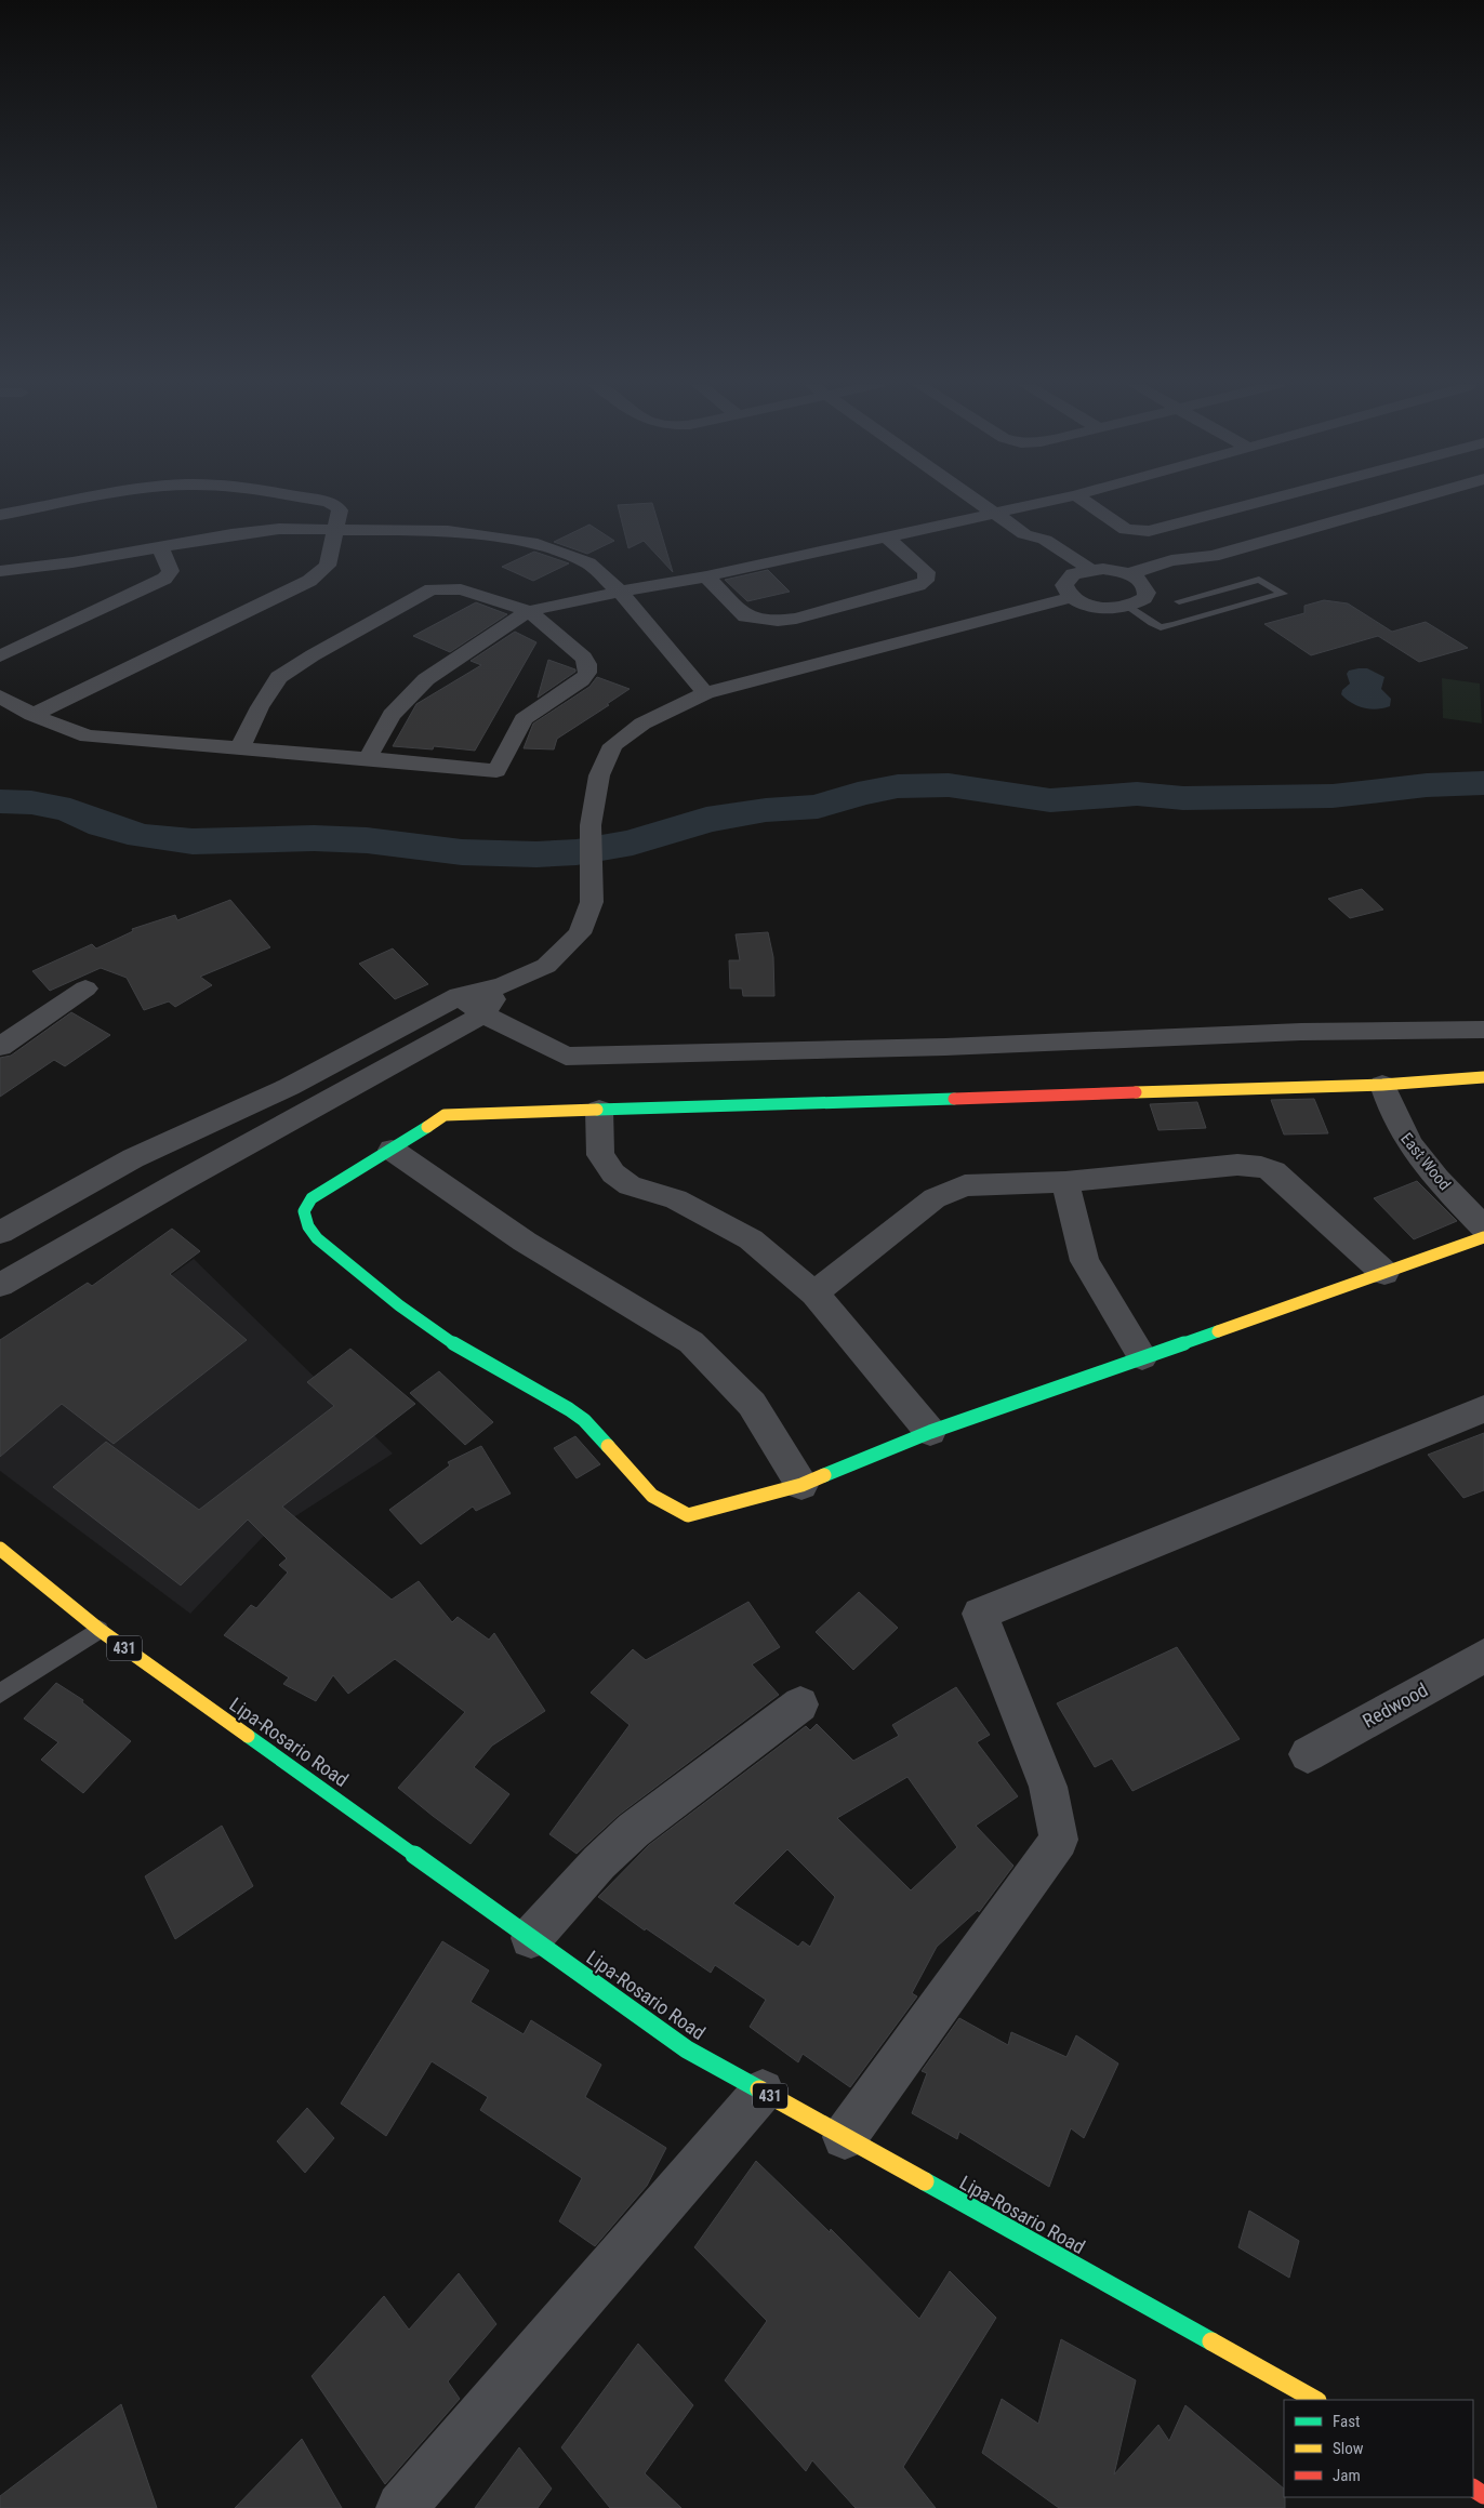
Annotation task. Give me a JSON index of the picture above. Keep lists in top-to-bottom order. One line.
{"streets":{"street":["East Wood","431","Redwood","Lipa-Rosario Road"]},"legend":["Fast","Slow","Jam"]}
